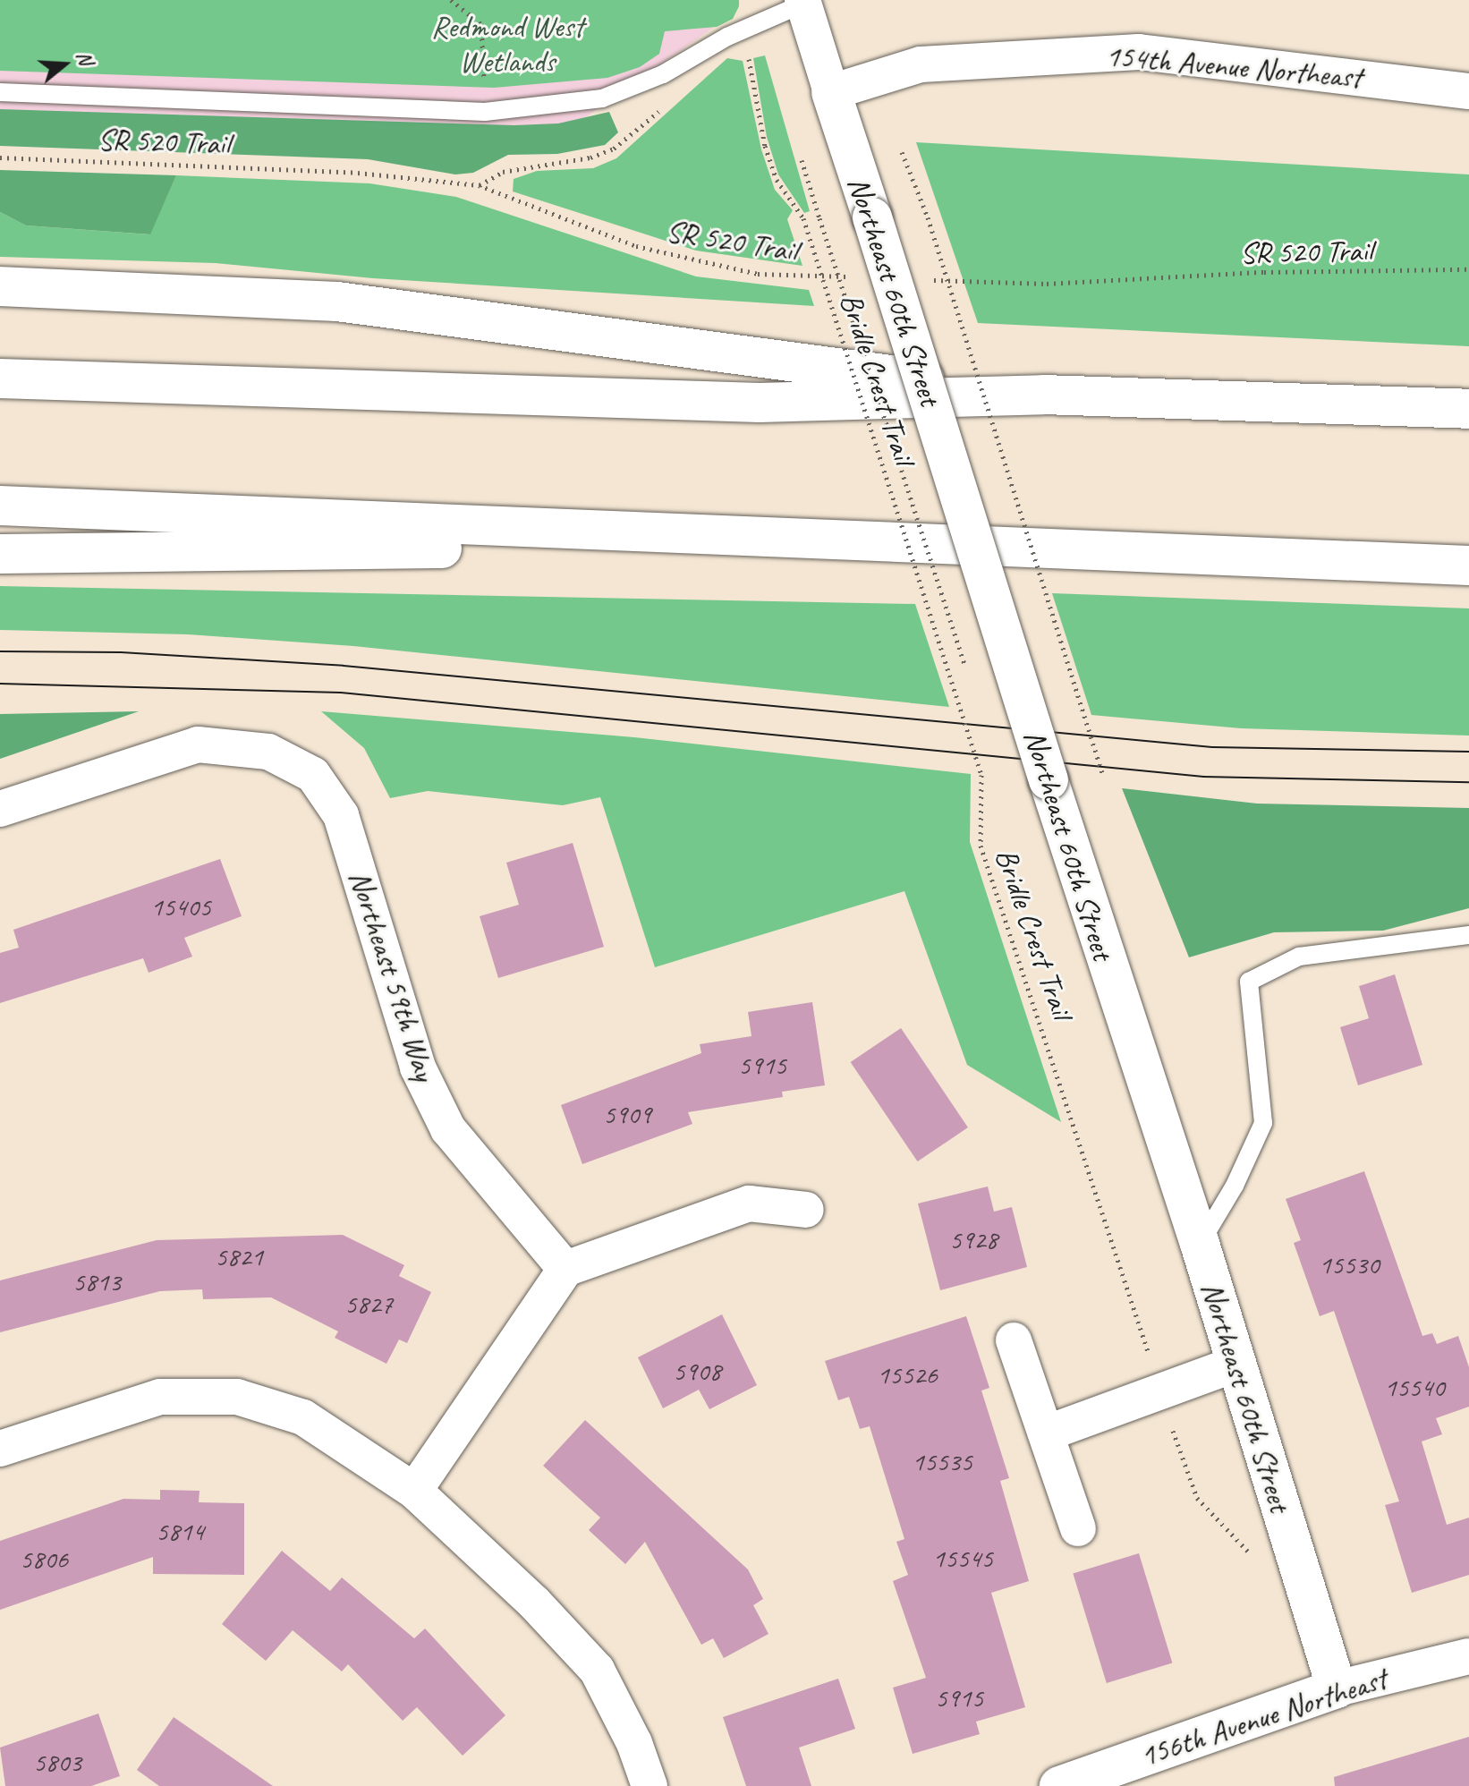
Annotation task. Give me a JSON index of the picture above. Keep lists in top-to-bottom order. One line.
{"streets":{"main road":["Northeast 60th Street","156th Avenue Northeast"],"street":["154th Avenue Northeast","Northeast 59th Way"],"path":["SR 520 Trail","Bridle Crest Trail"]},"crossings":[["154th Avenue Northeast","Northeast 60th Street"],["Northeast 60th Street","156th Avenue Northeast"]],"parks":["Redmond West Wetlands"],"house_numbers":["15405","5915","5909","5928","5821","15530","5813","5827","5908","15526","15540","15535","5814","15545","5806","5915","5803"],"north":"right"}
